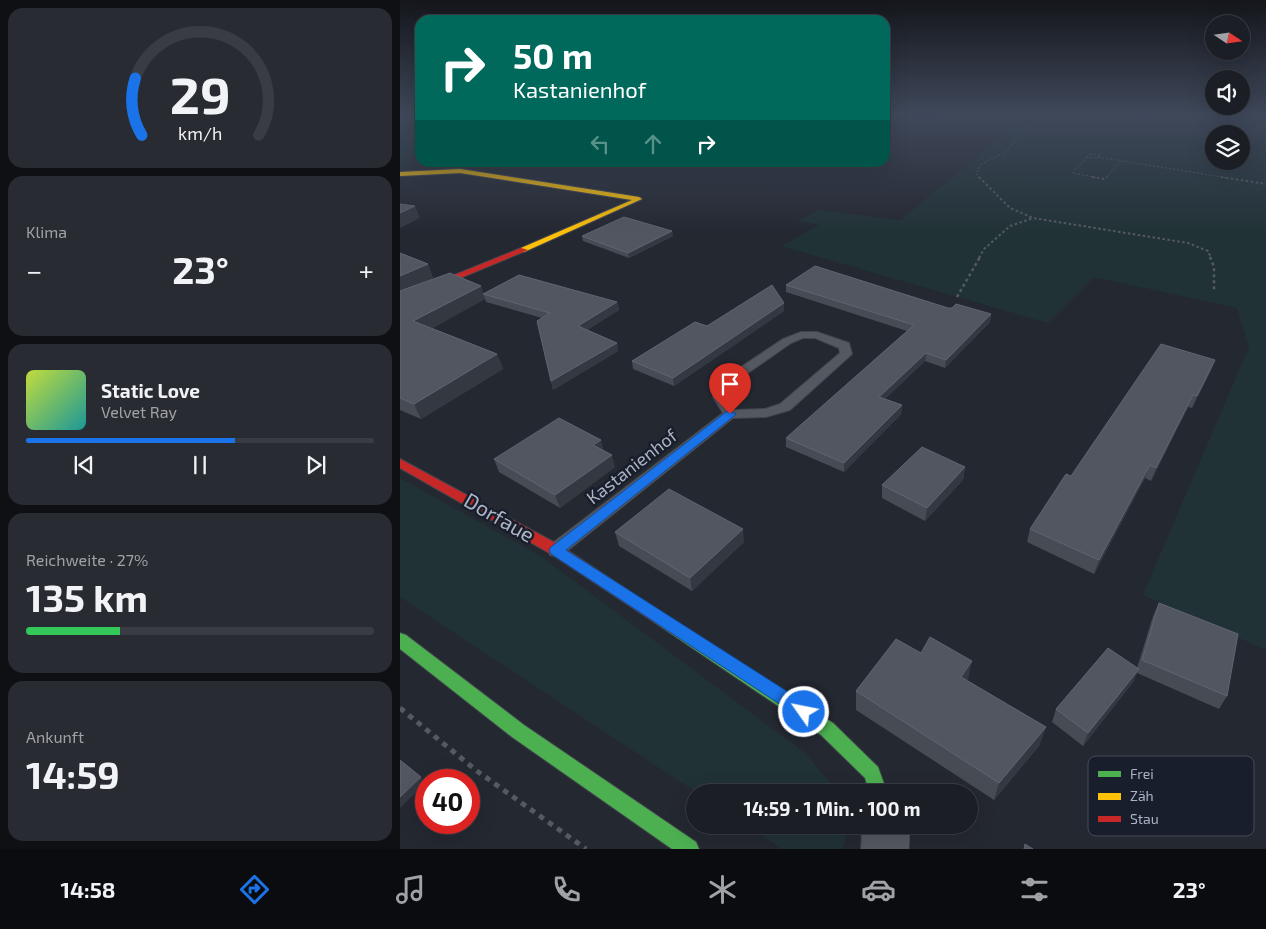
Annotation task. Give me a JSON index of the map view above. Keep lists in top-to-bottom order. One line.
{"streets":{"street":["Dorfaue"],"lane":["Kastanienhof"]},"crossings":[["Kastanienhof","Dorfaue"]],"legend":["Frei","Zäh","Stau"],"north":"right","page":{"turn":["50 m","Kastanienhof"],"tile":["Klima",["Reichweite · 27%","135 km"],["Ankunft","14:59"]],"heat":["−","23°","+"],"song":["Static Love","Velvet Ray"],"limit":"40","trip":"14:59 · 1 Min. · 100 m","tabs":["14:58","23°"],"gauge":["29","km/h"]}}
